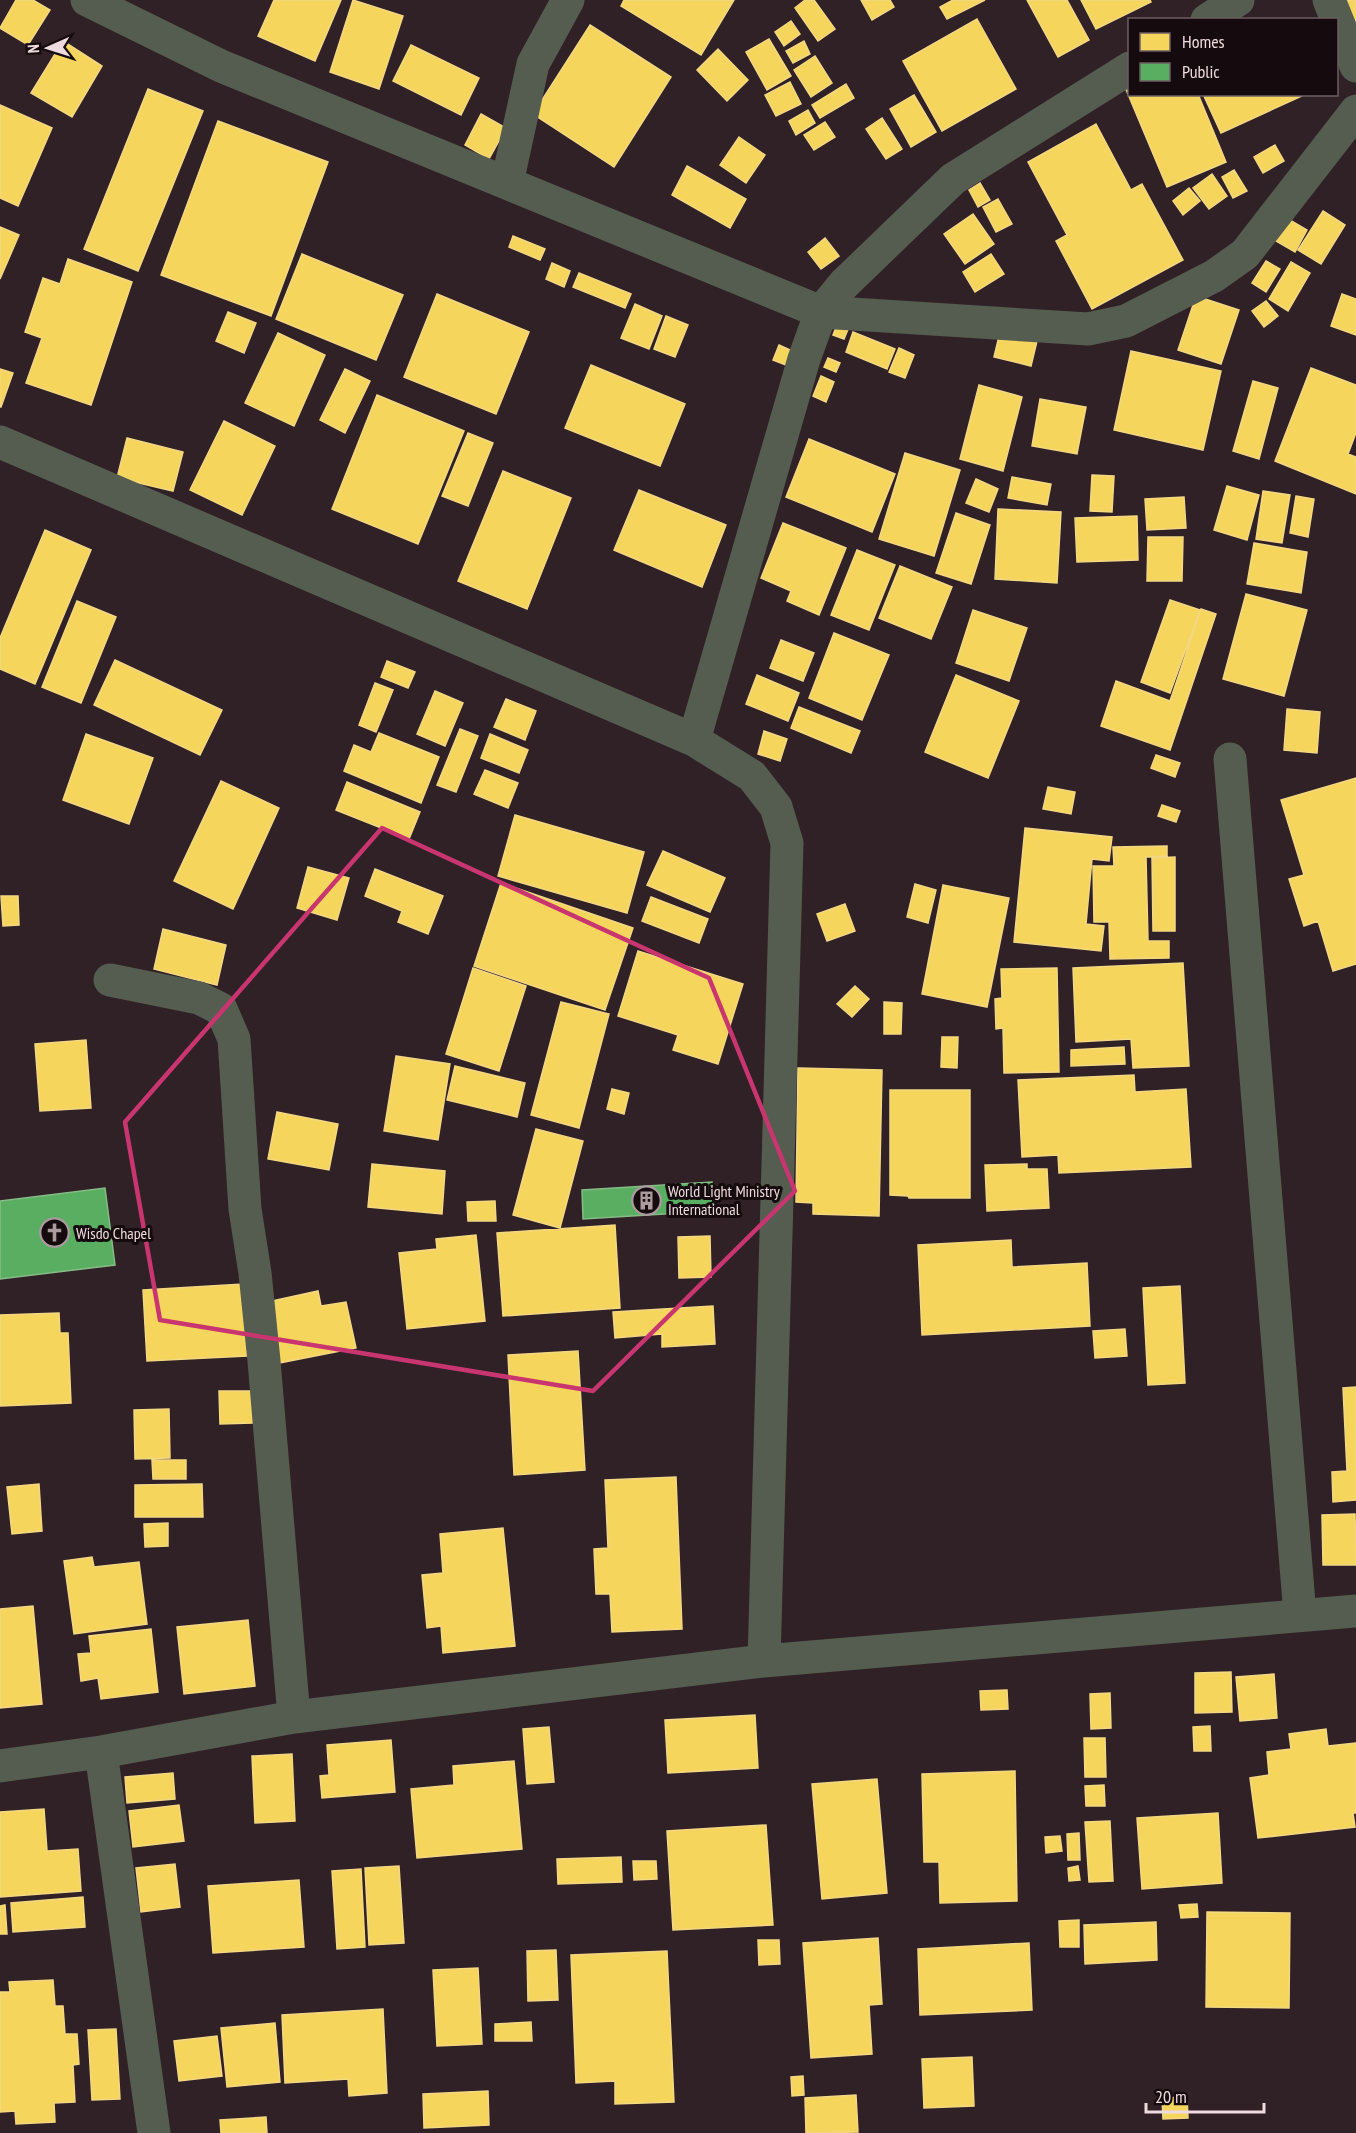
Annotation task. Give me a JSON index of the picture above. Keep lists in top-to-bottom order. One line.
{"places":{"building":["World Light Ministry International"],"church":["Wisdo Chapel"]},"legend":["Homes","Public"],"scale_bar":"20 m","north":"left"}
